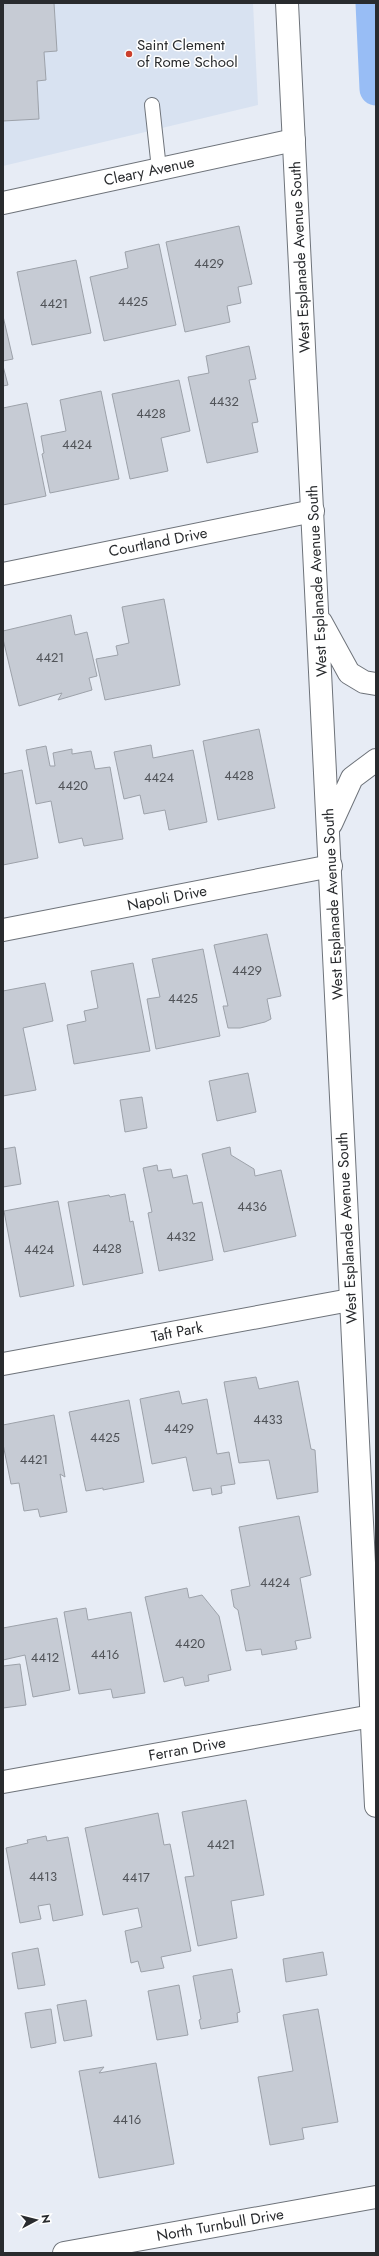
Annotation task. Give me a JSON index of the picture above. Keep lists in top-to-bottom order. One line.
{"streets":{"street":["Cleary Avenue","West Esplanade Avenue South","Courtland Drive","Napoli Drive","Taft Park","Ferran Drive","North Turnbull Drive"]},"crossings":[["Cleary Avenue","West Esplanade Avenue South"],["West Esplanade Avenue South","Courtland Drive"],["West Esplanade Avenue South","Napoli Drive"],["West Esplanade Avenue South","Taft Park"],["West Esplanade Avenue South","Ferran Drive"]],"places":["Saint Clement of Rome School"],"house_numbers":["4429","4425","4421","4432","4428","4424","4421","4428","4424","4420","4429","4425","4436","4432","4428","4424","4433","4429","4425","4421","4424","4420","4416","4412","4421","4413","4417","4416"],"north":"right"}
